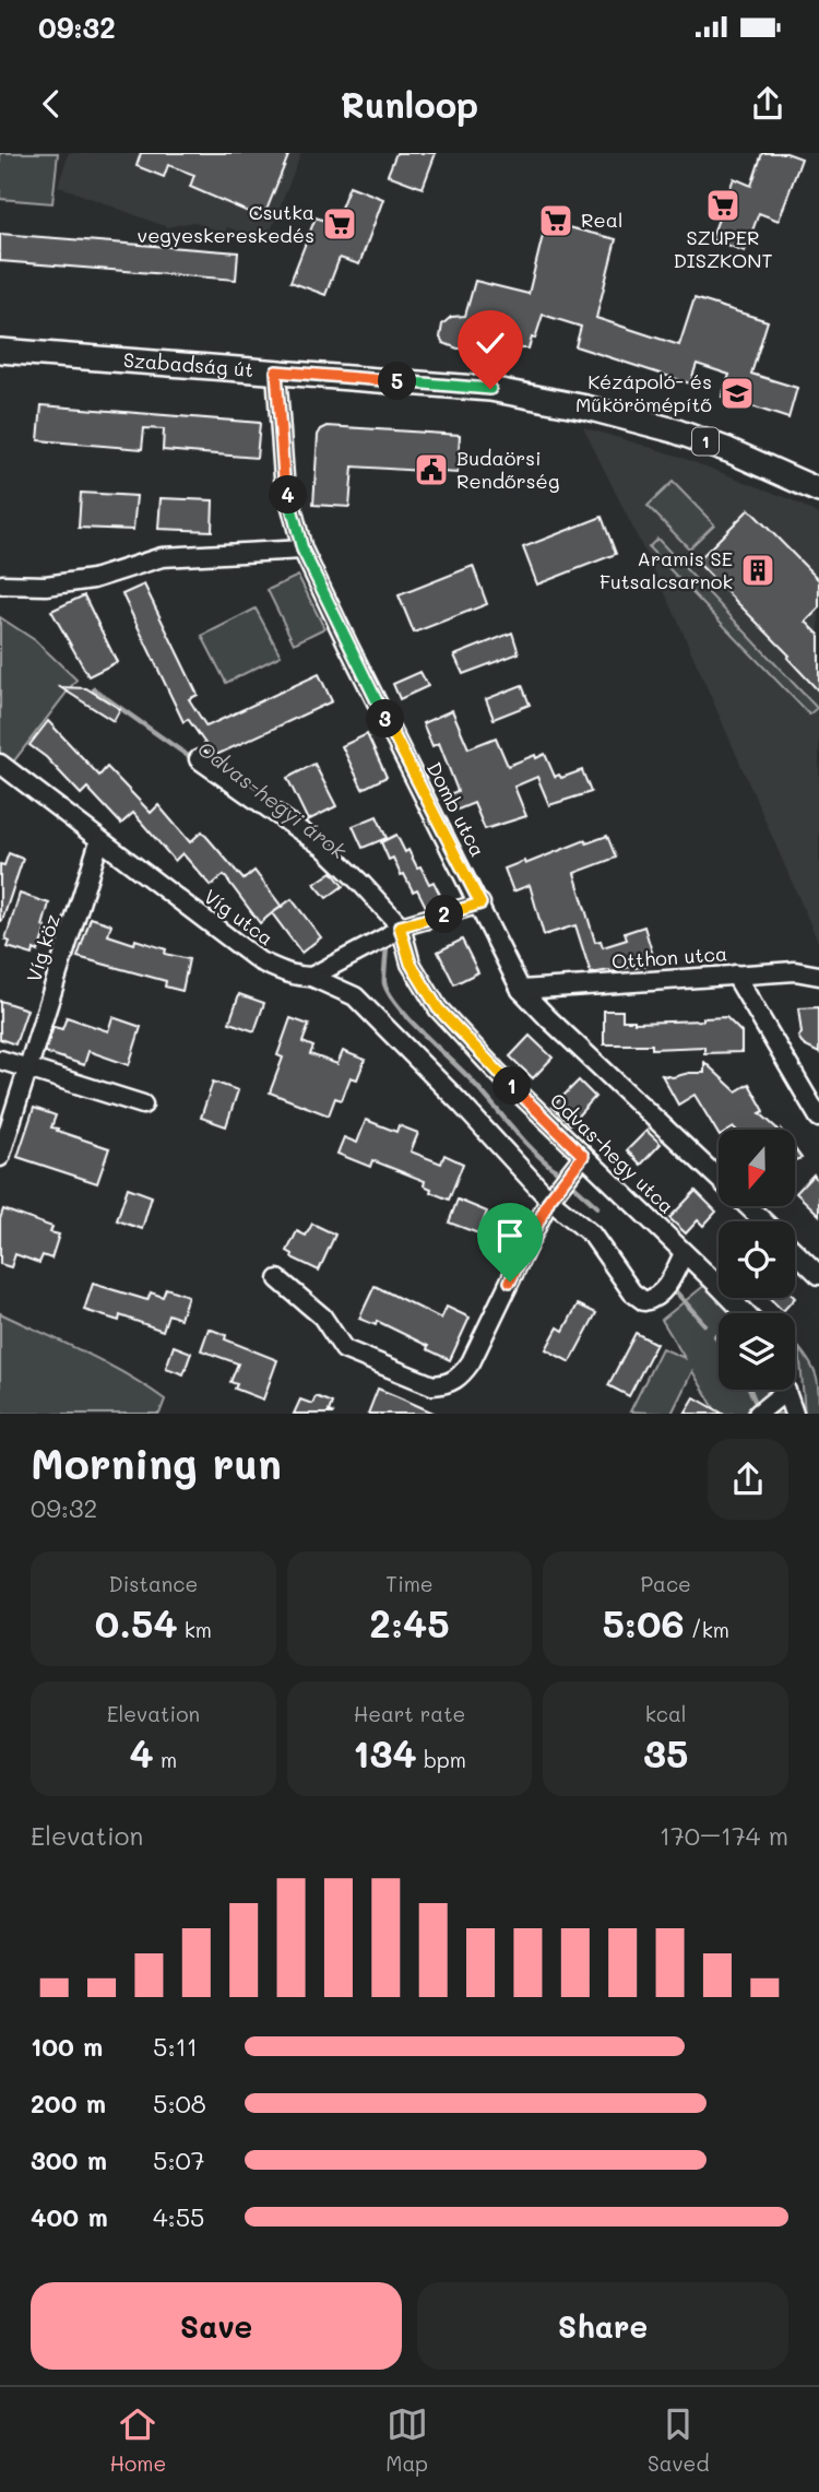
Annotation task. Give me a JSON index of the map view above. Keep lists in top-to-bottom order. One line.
{"streets":{"main road":["Szabadság út","1"],"street":["Domb utca","Víg utca","Víg köz","Otthon utca","Odvas-hegy utca"]},"crossings":[["Szabadság út","Domb utca"],["Domb utca","Otthon utca"],["Víg utca","Víg köz"],["Víg utca","Odvas-hegy utca"]],"water":["Odvas-hegyi árok"],"places":{"supermarket":["SZUPER DISZKONT","Real","Csutka vegyeskereskedés"],"school or university":["Kézápoló- és Műkörömépítő"],"public building":["Budaörsi Rendőrség"],"building":["Aramis SE Futsalcsarnok"]},"north":"bottom","page":{"status":"09:32","header":"Runloop","pins":["5","4","3","2","1"],"heading":["Morning run","09:32"],"stats":[["Distance","0.54 km"],["Time","2:45"],["Pace","5:06 /km"],["Elevation","4 m"],["Heart rate","134 bpm"],["kcal","35"]],"chart":["Elevation","170–174 m"],"list":[{"name":"100 m","note":"5:11"},{"name":"200 m","note":"5:08"},{"name":"300 m","note":"5:07"},{"name":"400 m","note":"4:55"}],"buttons":["Save","Share"],"tabs":["Home","Map","Saved"]}}
